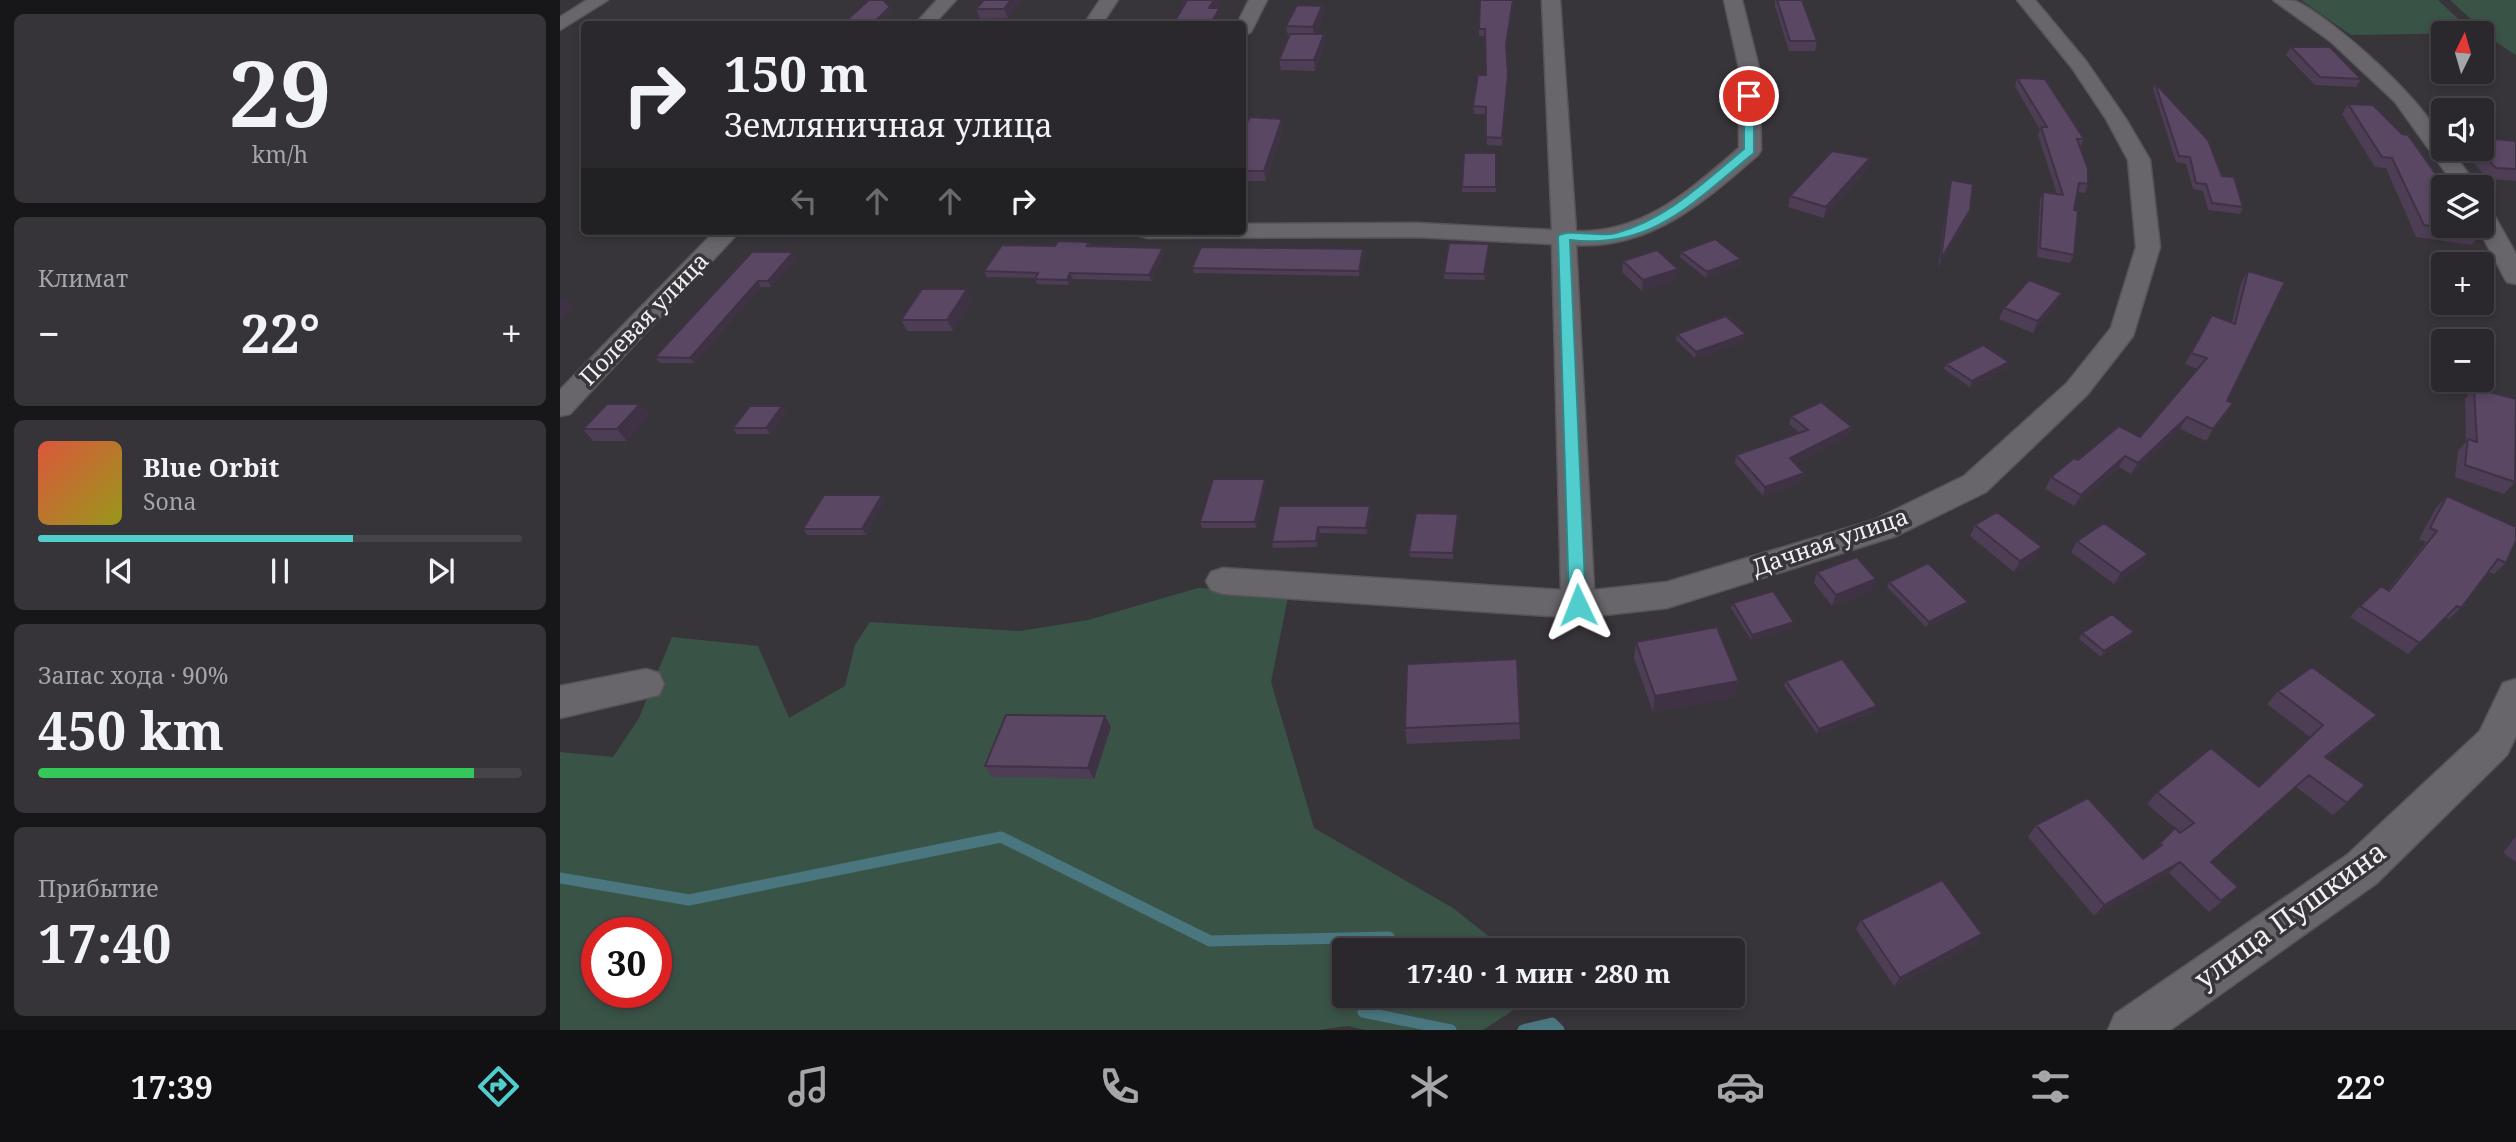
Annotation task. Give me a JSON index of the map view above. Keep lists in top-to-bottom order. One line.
{"streets":{"street":["Полевая улица","Дачная улица","улица Пушкина"]},"north":"top","page":{"tile":[["29","km/h"],"Климат",["Запас хода · 90%","450 km"],["Прибытие","17:40"]],"map_buttons":["+","−"],"turn":["150 m","Земляничная улица"],"heat":["−","22°","+"],"song":["Blue Orbit","Sona"],"limit":"30","trip":"17:40 · 1 мин · 280 m","tabs":["17:39","22°"]}}
